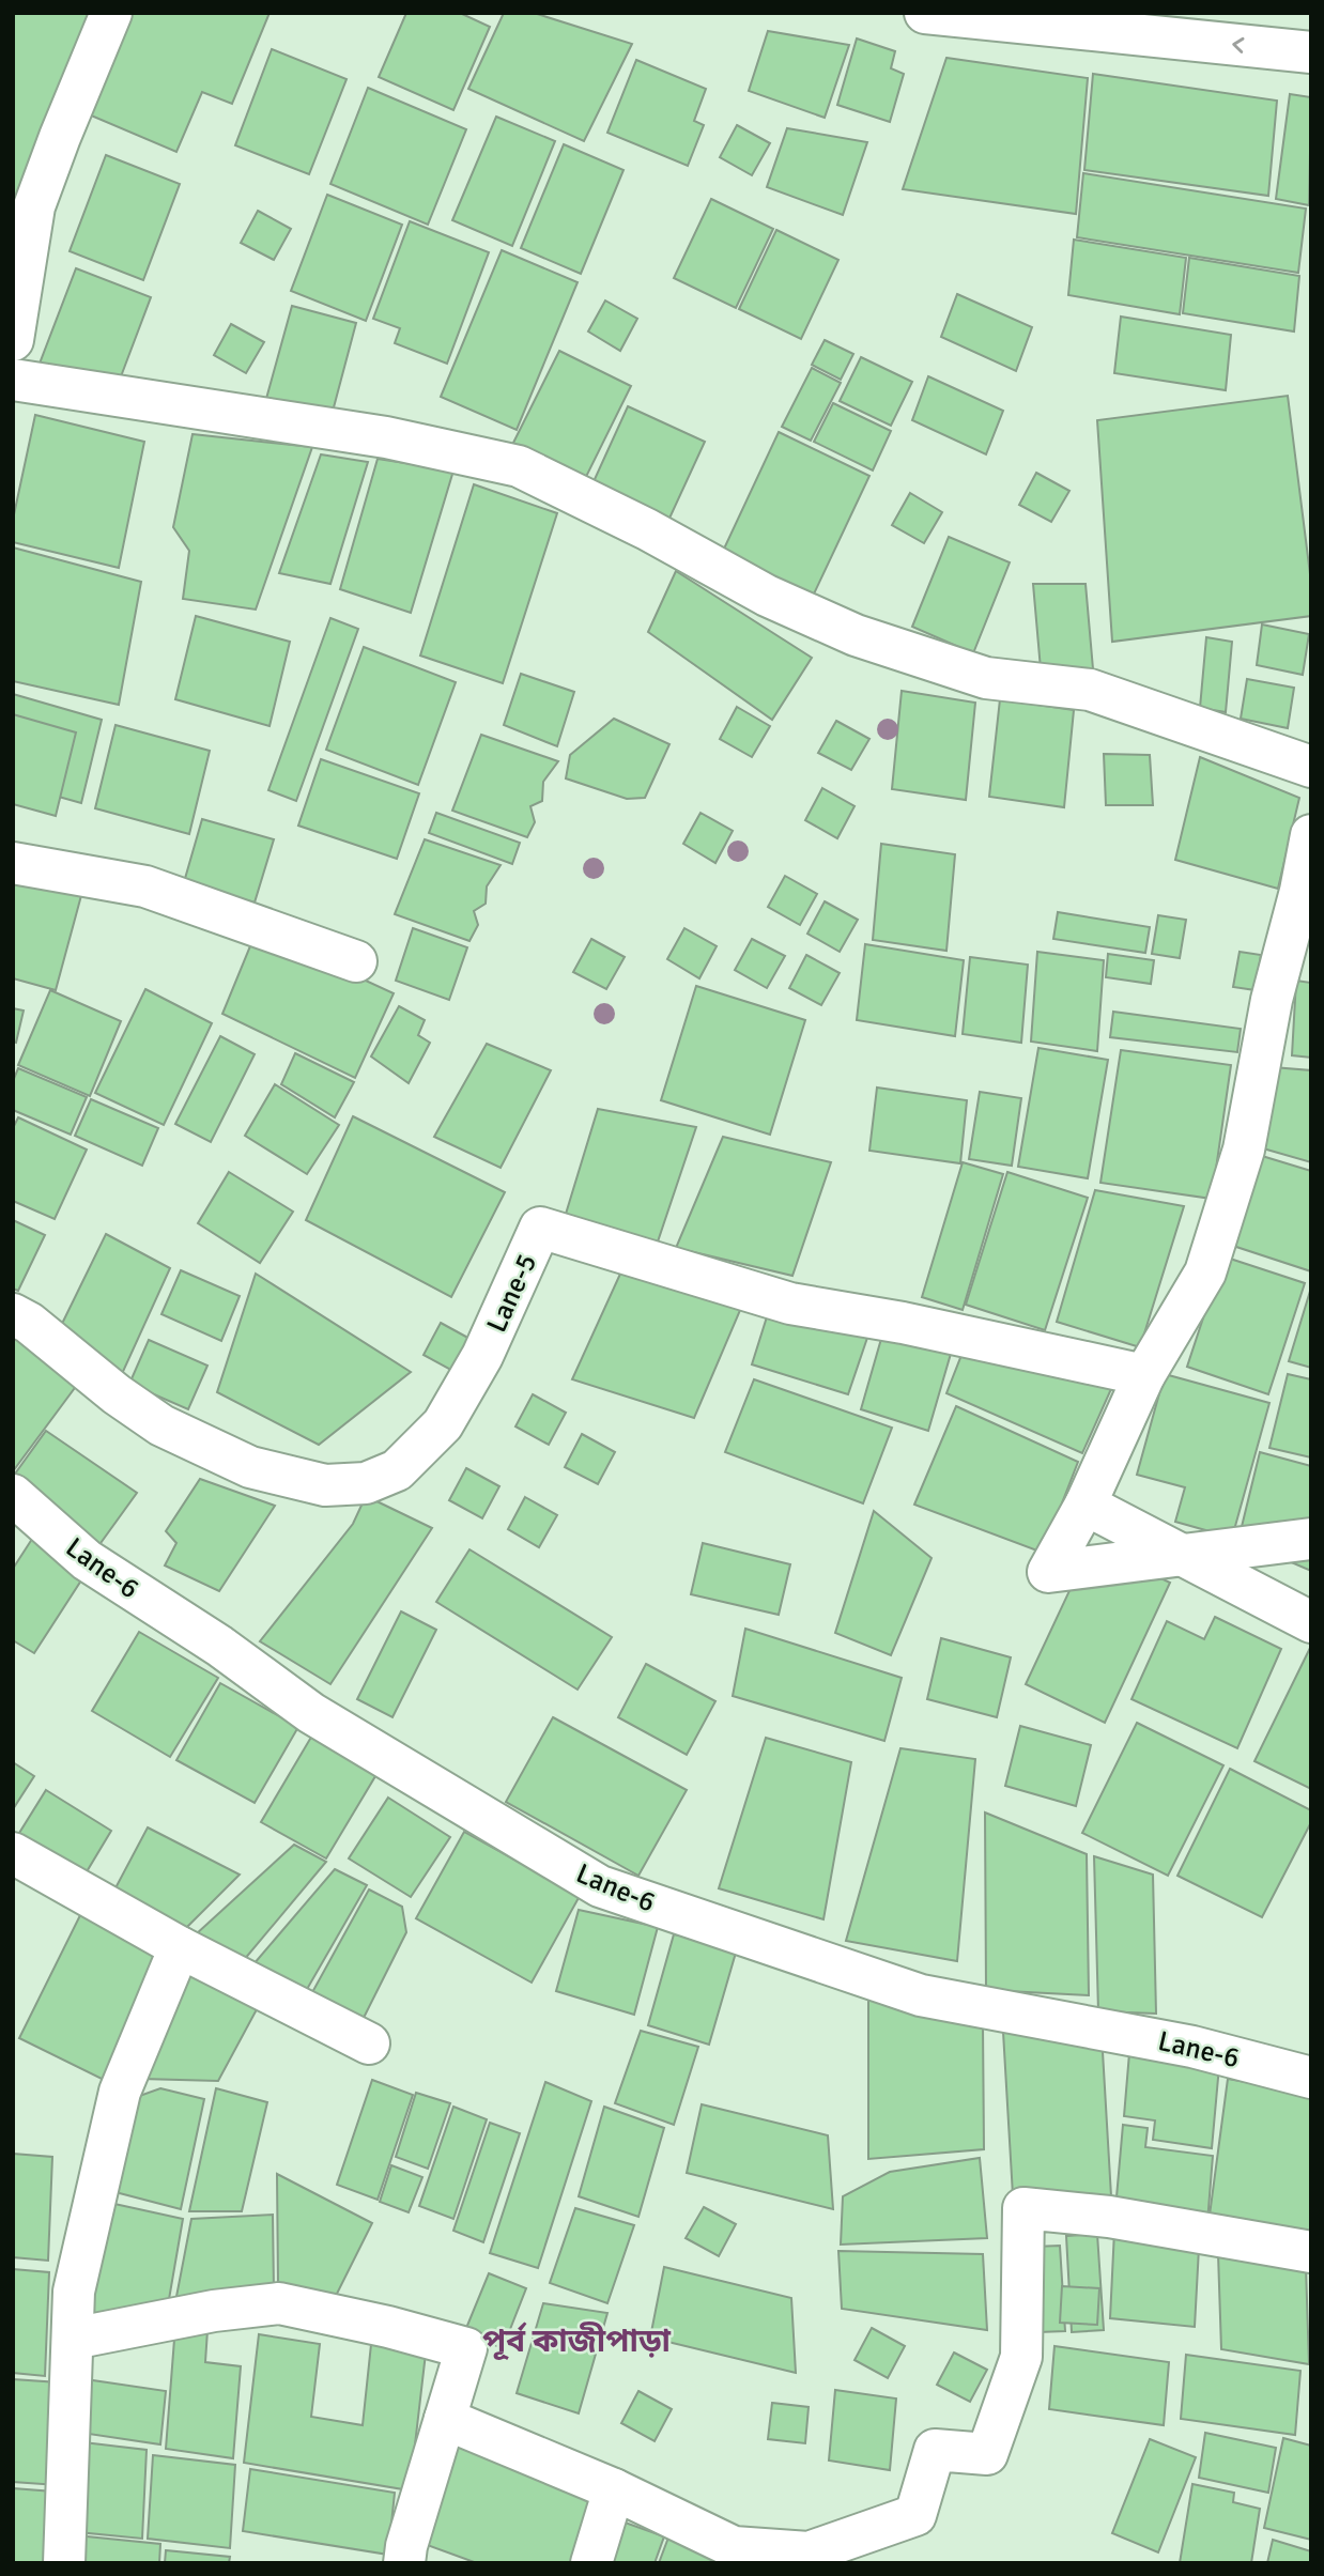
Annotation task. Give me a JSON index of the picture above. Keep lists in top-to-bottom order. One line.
{"streets":{"street":["Lane-5","Lane-6"]},"districts":["পূর্ব কাজীপাড়া"]}
